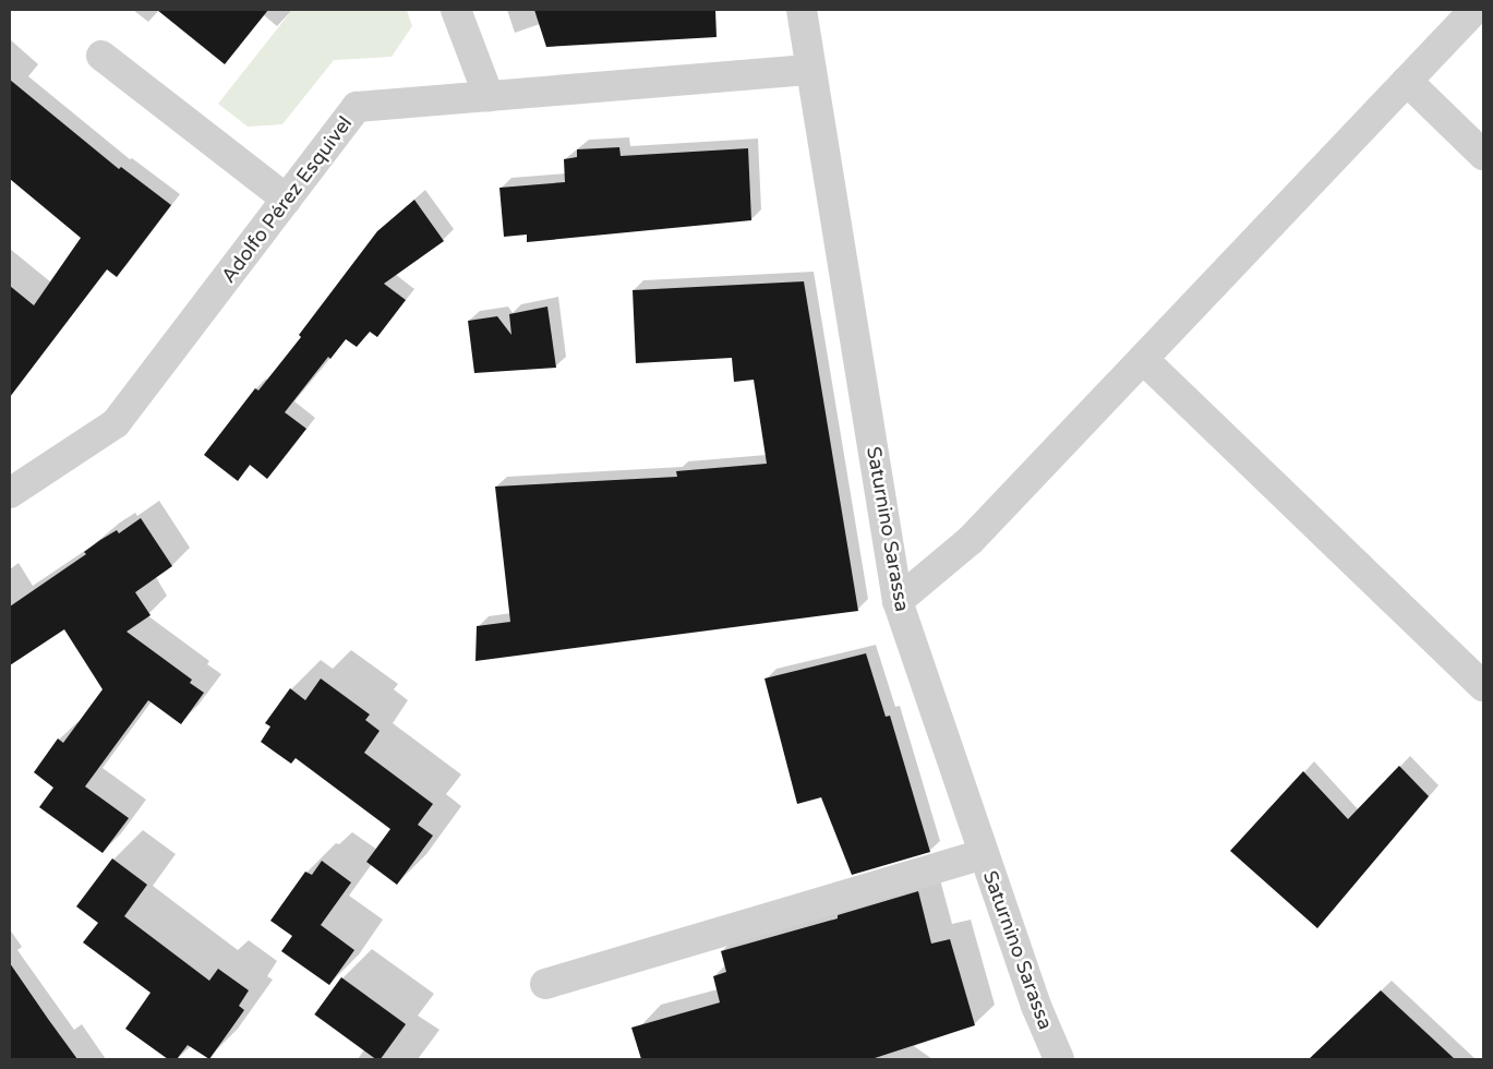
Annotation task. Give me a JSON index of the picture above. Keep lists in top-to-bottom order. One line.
{"streets":{"street":["Adolfo Pérez Esquivel","Saturnino Sarassa"]},"crossings":[["Adolfo Pérez Esquivel","Saturnino Sarassa"]]}
